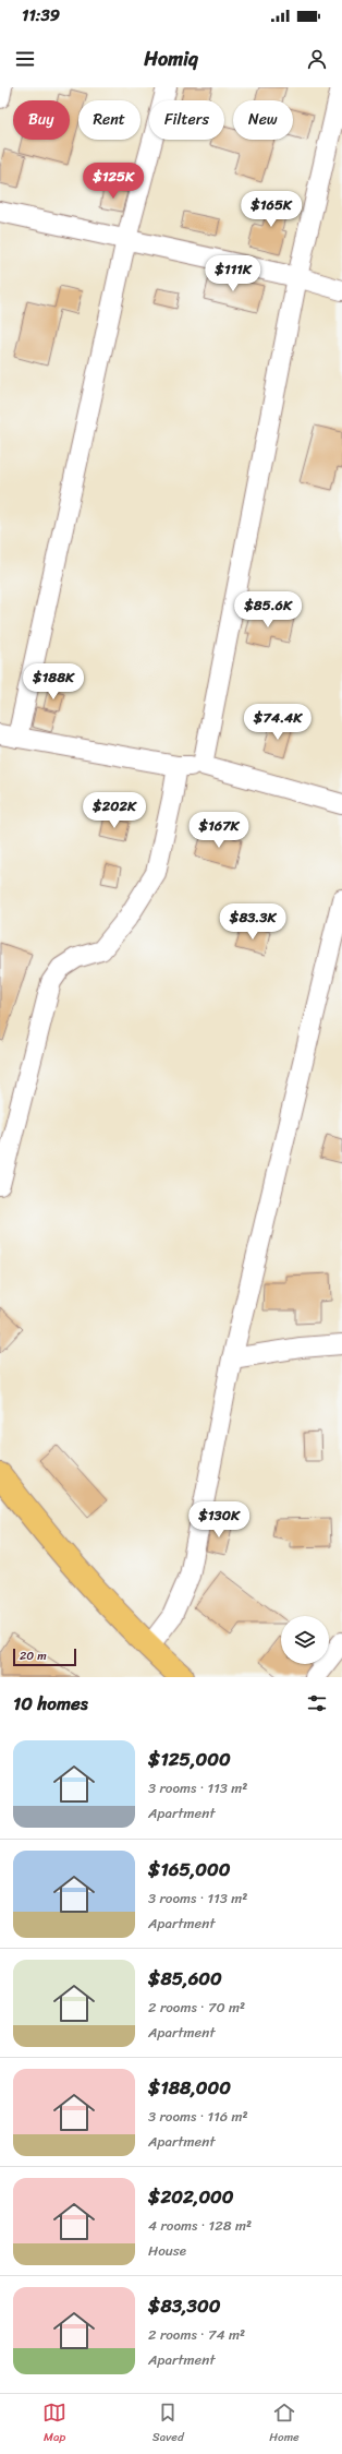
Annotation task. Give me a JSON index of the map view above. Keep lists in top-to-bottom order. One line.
{"scale_bar":"20 m","page":{"status":"11:39","header":"Homiq","chip":["Buy","Rent","Filters","New"],"price":["$125K","$165K","$111K","$85.6K","$188K","$74.4K","$202K","$167K","$83.3K","$130K"],"scale":"20 m","heading":"10 homes","list":[{"name":"$125,000","note":"3 rooms · 113 m² · Apartment"},{"name":"$165,000","note":"3 rooms · 113 m² · Apartment"},{"name":"$85,600","note":"2 rooms · 70 m² · Apartment"},{"name":"$188,000","note":"3 rooms · 116 m² · Apartment"},{"name":"$202,000","note":"4 rooms · 128 m² · House"},{"name":"$83,300","note":"2 rooms · 74 m² · Apartment"}],"tabs":["Map","Saved","Home"]}}
